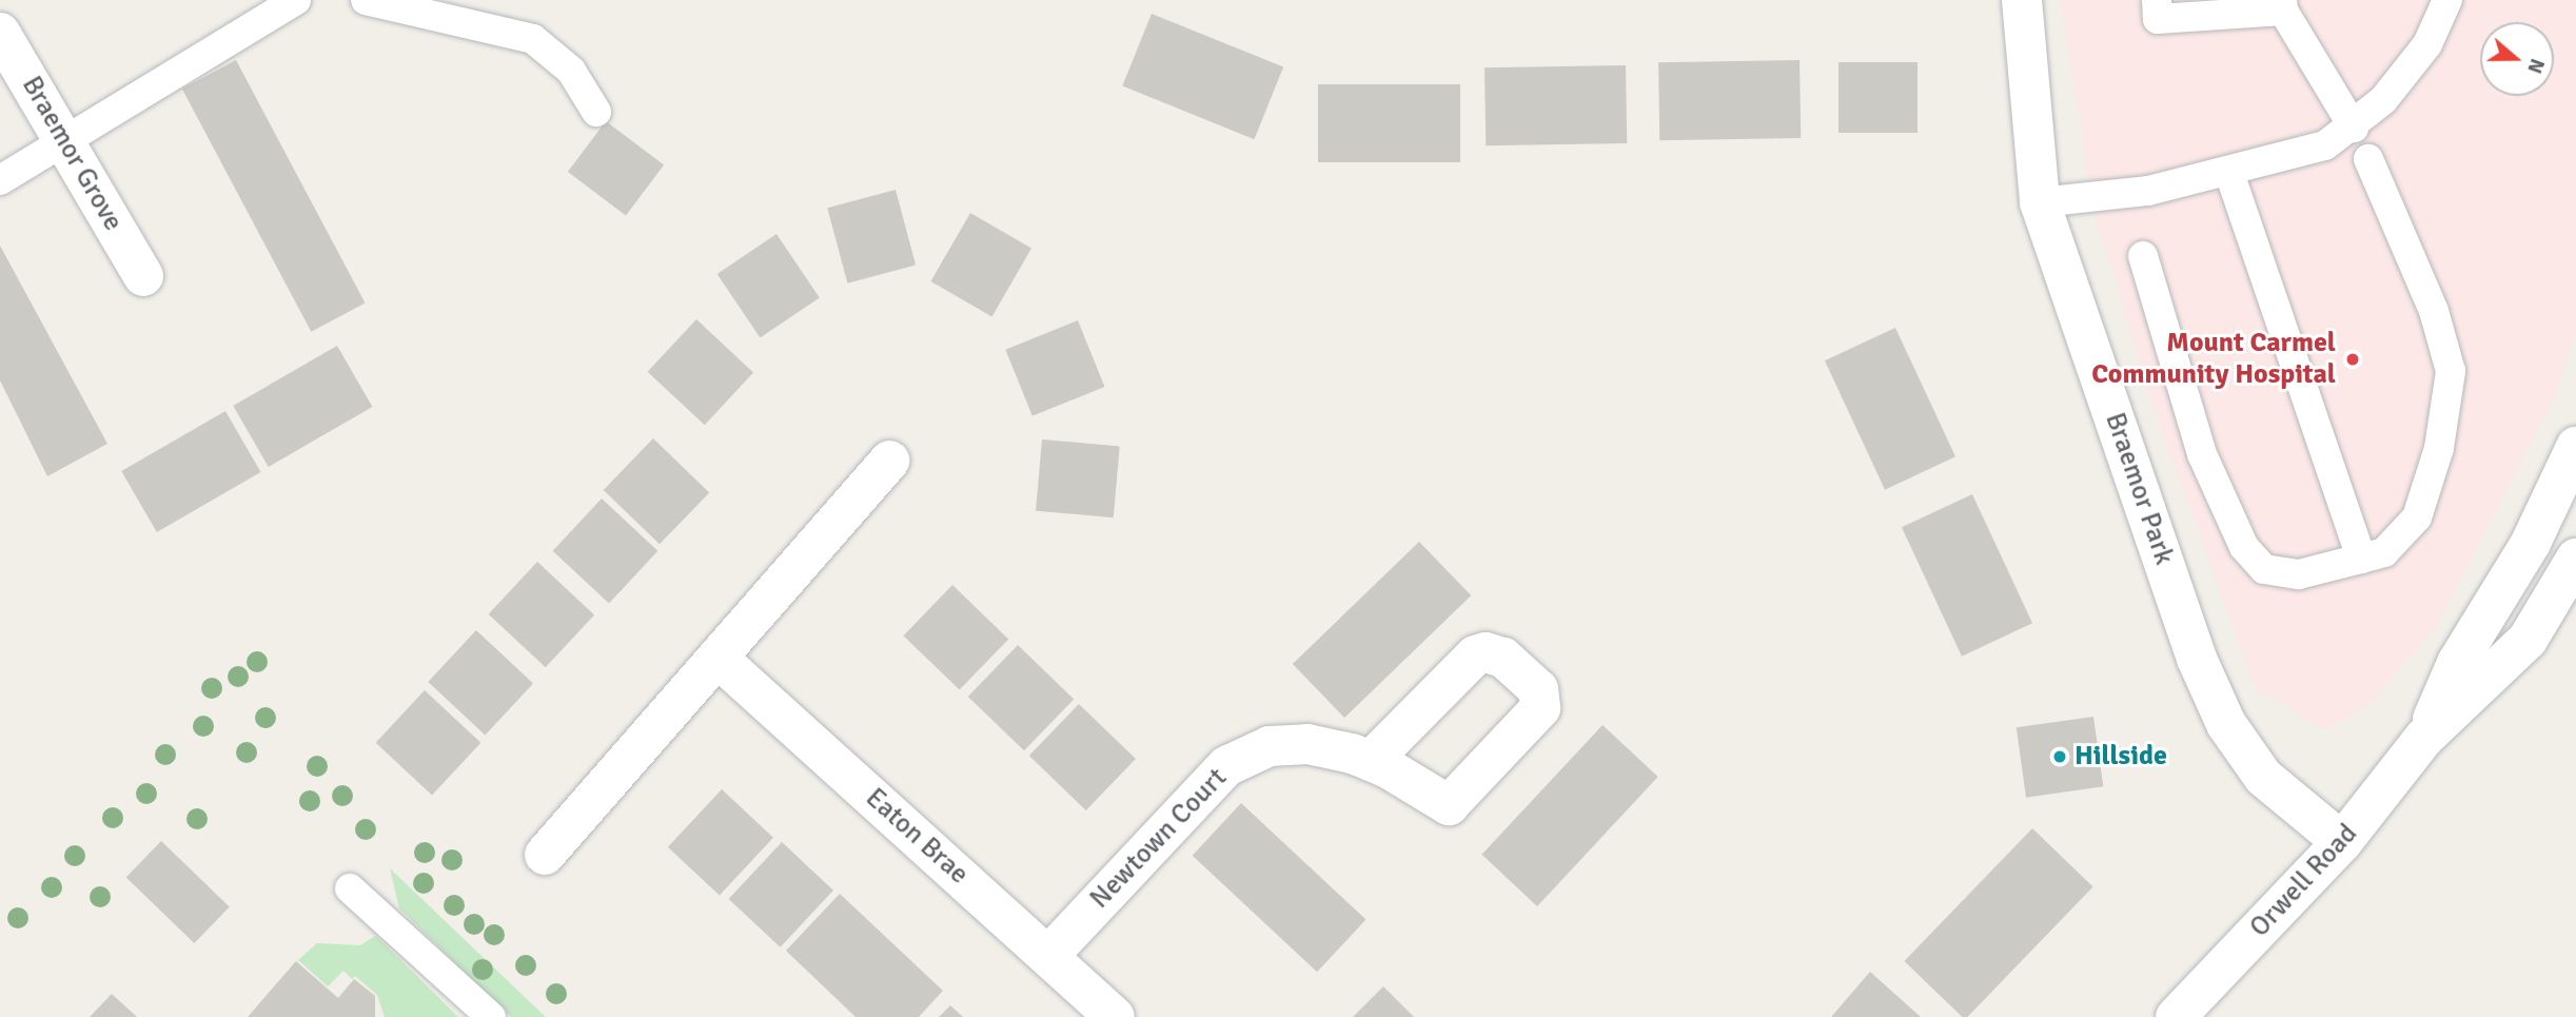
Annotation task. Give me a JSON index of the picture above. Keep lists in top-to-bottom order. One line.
{"streets":{"street":["Braemor Grove","Braemor Park","Eaton Brae","Newtown Court","Orwell Road"]},"crossings":[["Braemor Park","Orwell Road"],["Eaton Brae","Newtown Court"]],"places":["Mount Carmel Community Hospital","Hillside"],"north":"right"}
